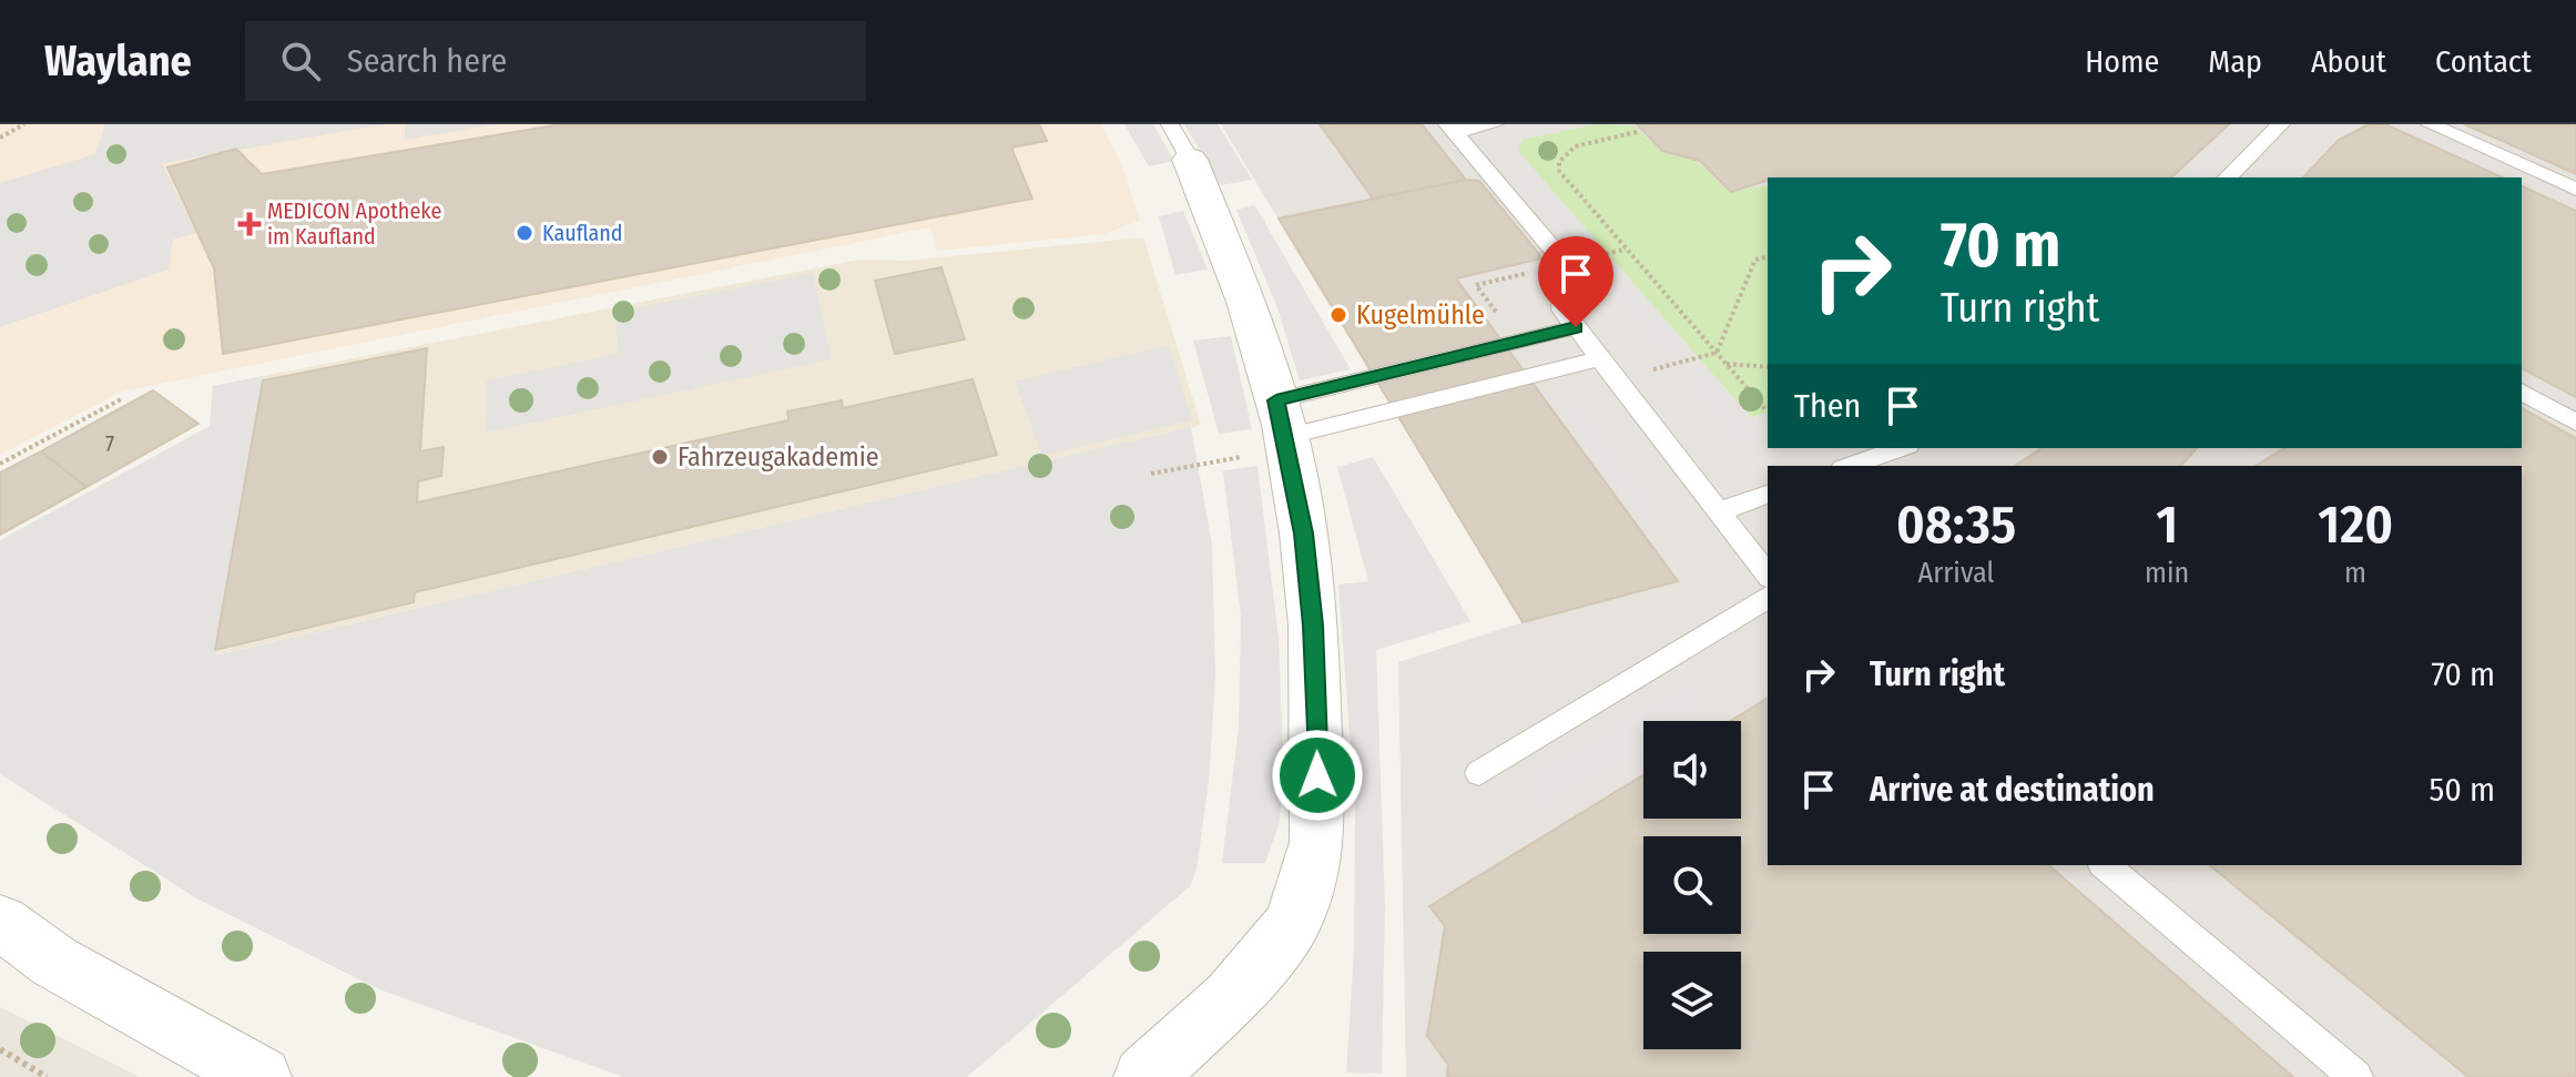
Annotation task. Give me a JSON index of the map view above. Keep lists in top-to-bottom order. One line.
{"places":{"health":["MEDICON Apotheke im Kaufland"],"other":["Kaufland","Kugelmühle","Fahrzeugakademie"]},"house_numbers":["7"],"page":{"header":"Waylane","search":"Search here","nav":["Home","Map","About","Contact"],"turn":["70 m","Turn right"],"then":"Then","eta":["08:35","Arrival","1","min","120","m"],"list":[{"name":"Turn right","value":"70 m"},{"name":"Arrive at destination","value":"50 m"}]}}
